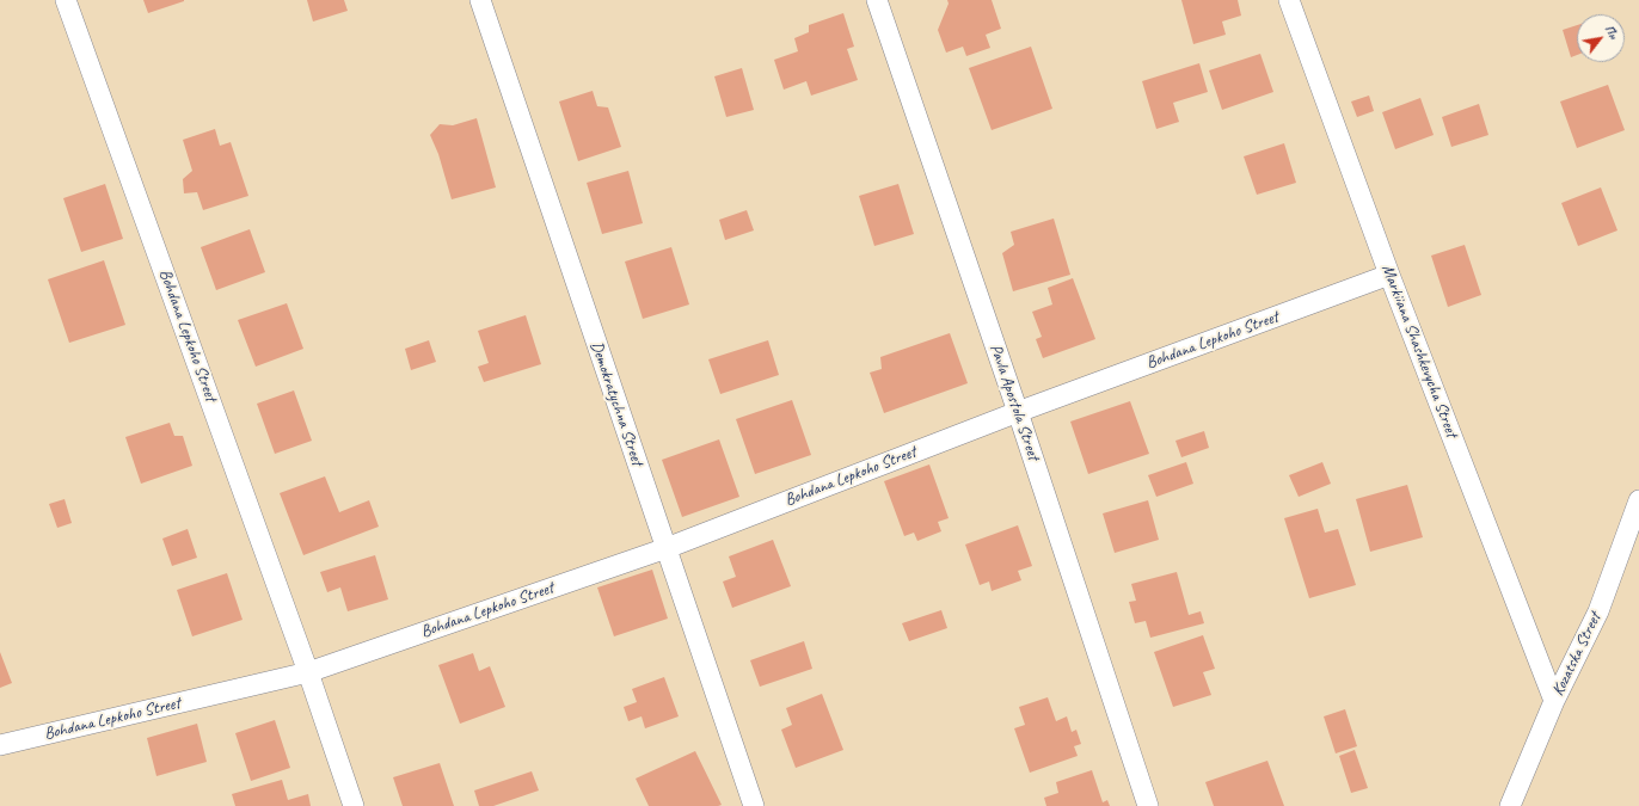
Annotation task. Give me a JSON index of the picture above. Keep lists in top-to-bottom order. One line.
{"streets":{"street":["Bohdana Lepkoho Street","Markiiana Shashkevycha Street","Pavla Apostola Street","Demokratychna Street","Kozatska Street"]},"crossings":[["Bohdana Lepkoho Street","Markiiana Shashkevycha Street"],["Bohdana Lepkoho Street","Pavla Apostola Street"],["Bohdana Lepkoho Street","Demokratychna Street"],["Markiiana Shashkevycha Street","Kozatska Street"]],"north":"top right"}
